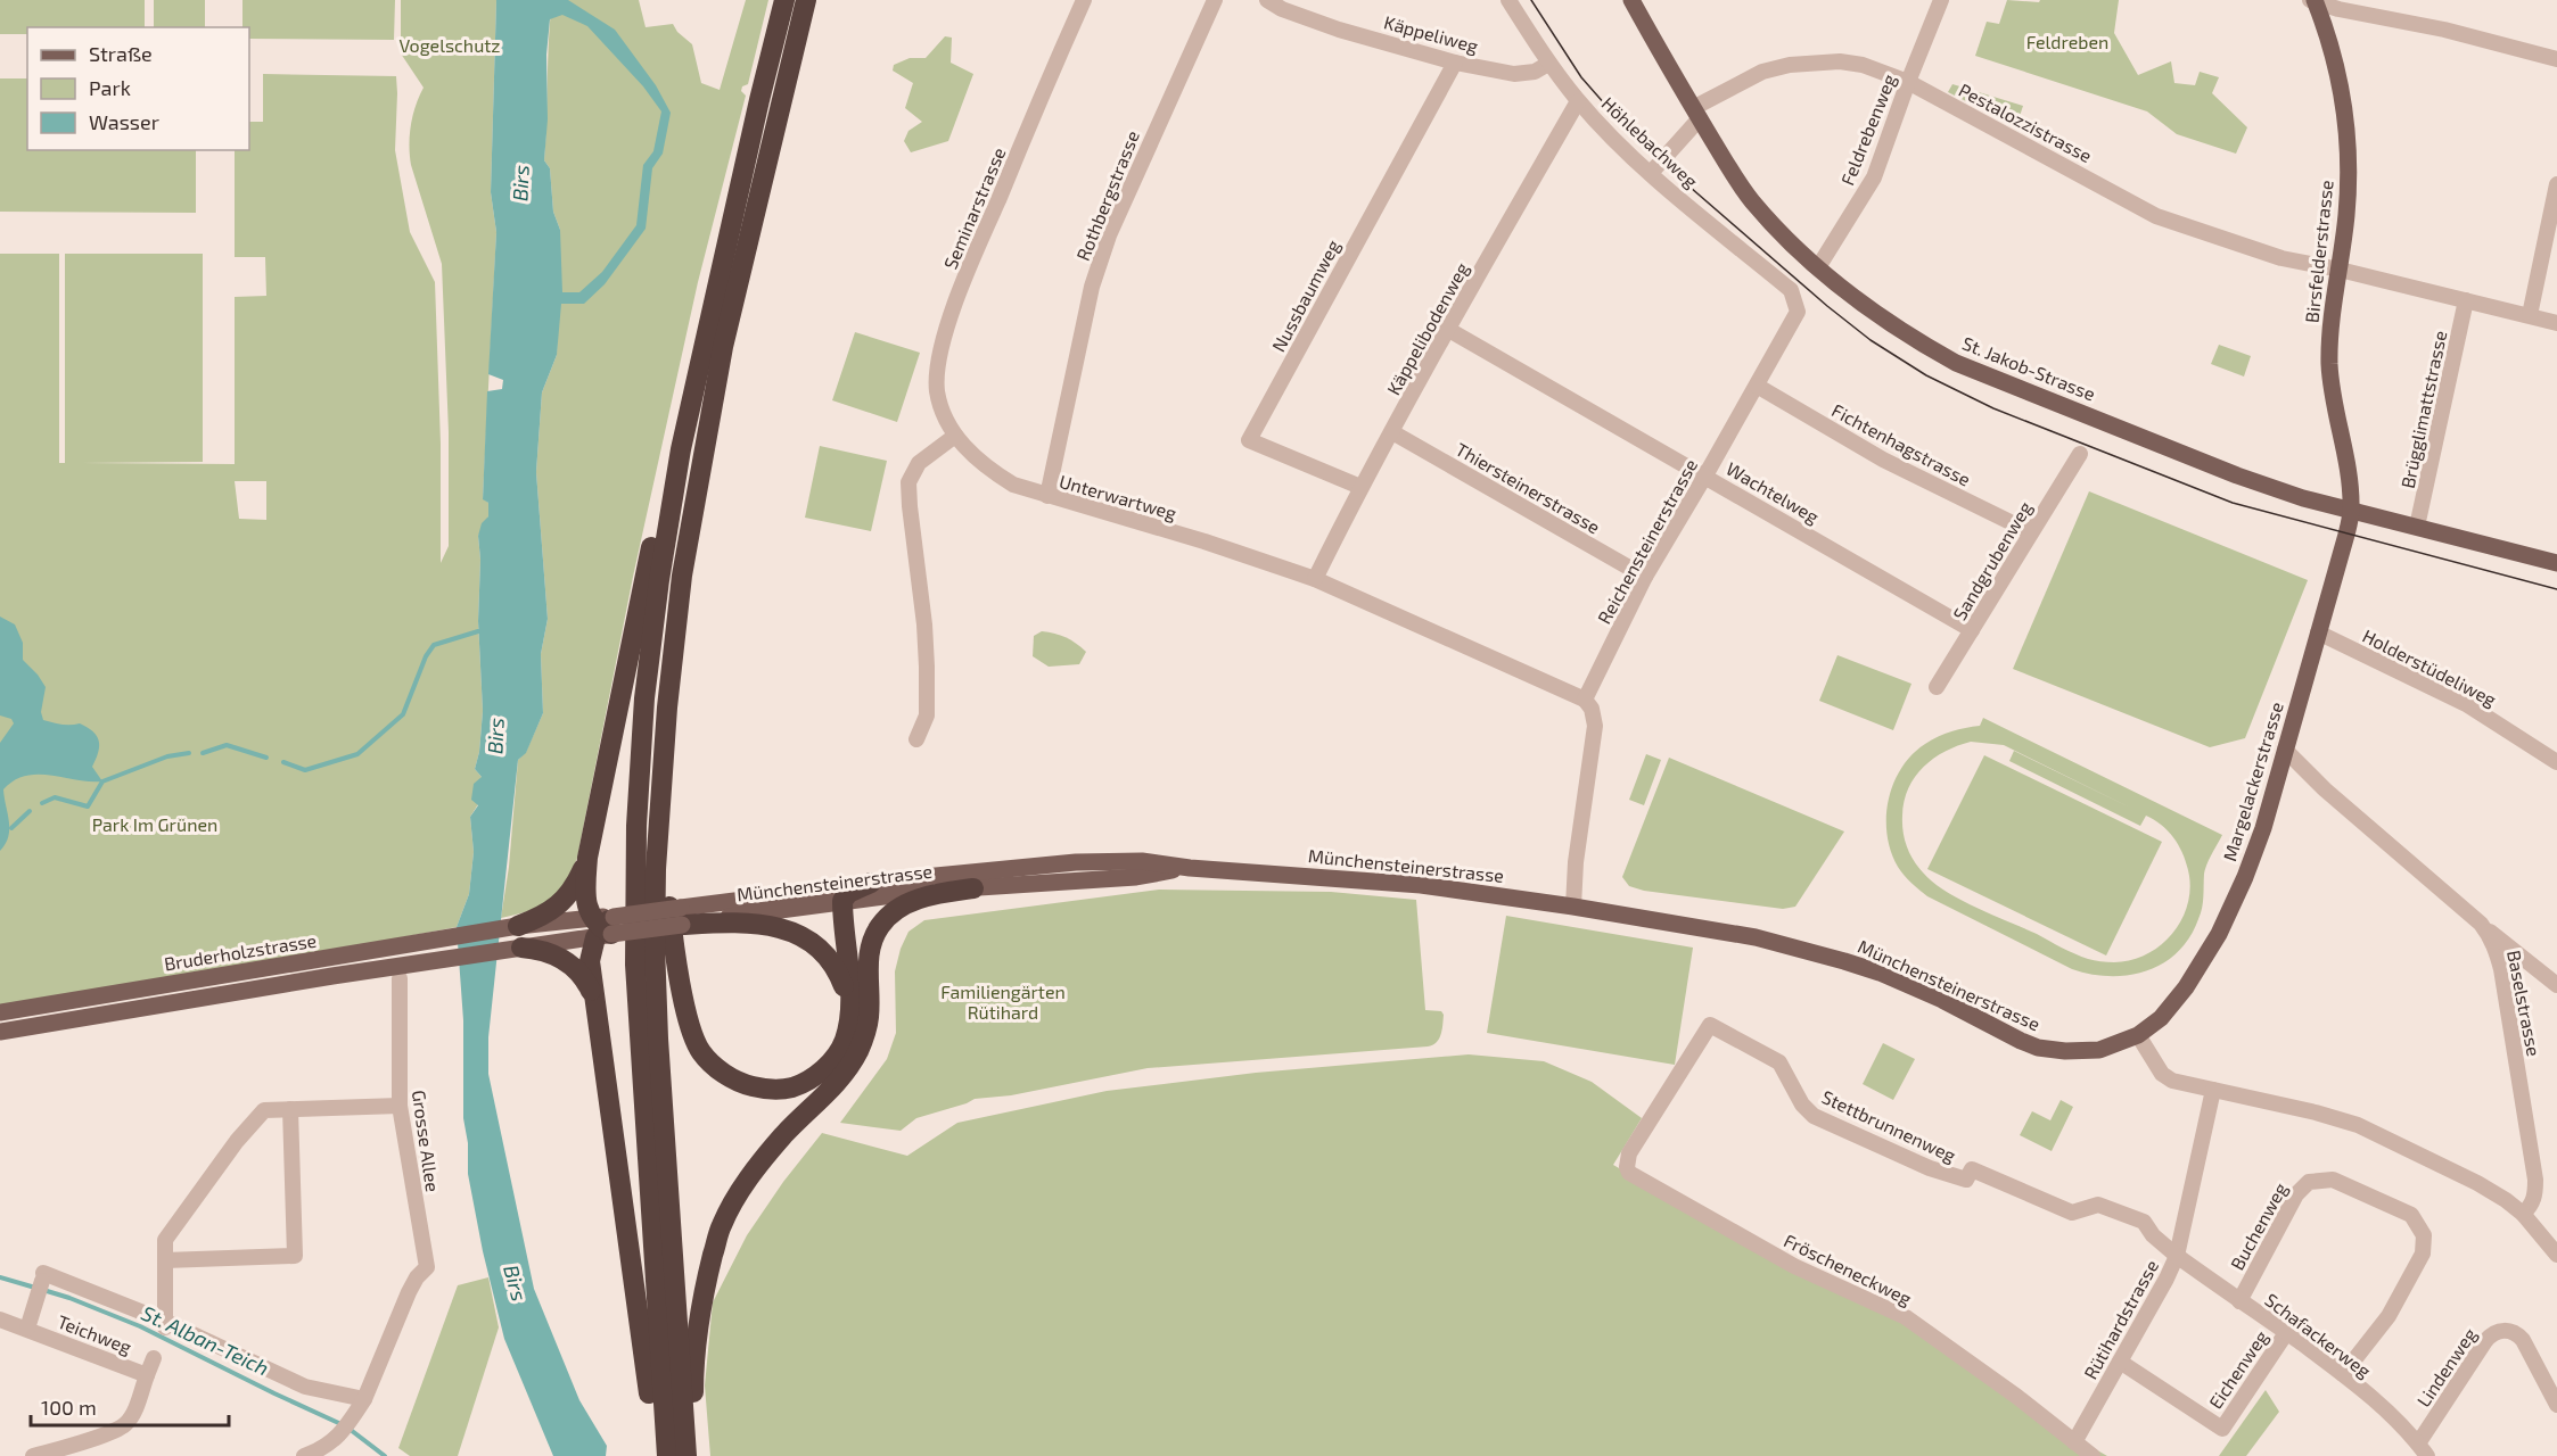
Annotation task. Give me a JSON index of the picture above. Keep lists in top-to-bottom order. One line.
{"streets":{"main road":["Birsfelderstrasse","St. Jakob-Strasse","Margelackerstrasse","Münchensteinerstrasse","Bruderholzstrasse"],"street":["Käppeliweg","Pestalozzistrasse","Feldrebenweg","Höhlebachweg","Rothbergstrasse","Seminarstrasse","Nussbaumweg","Käppelibodenweg","Brügglimattstrasse","Fichtenhagstrasse","Thiersteinerstrasse","Wachtelweg","Unterwartweg","Reichensteinerstrasse","Sandgrubenweg","Holderstüdeliweg","Baselstrasse","Stettbrunnenweg","Grosse Allee","Buchenweg","Fröscheneckweg","Rütihardstrasse","Teichweg","Schafackerweg","Lindenweg","Eichenweg"]},"crossings":[["Käppeliweg","Höhlebachweg"],["Käppeliweg","Nussbaumweg"],["Pestalozzistrasse","Feldrebenweg"],["Pestalozzistrasse","Birsfelderstrasse"],["Pestalozzistrasse","St. Jakob-Strasse"],["Pestalozzistrasse","Brügglimattstrasse"],["Feldrebenweg","St. Jakob-Strasse"],["Höhlebachweg","Käppelibodenweg"],["Höhlebachweg","Reichensteinerstrasse"],["Rothbergstrasse","Unterwartweg"],["Seminarstrasse","Unterwartweg"],["Birsfelderstrasse","St. Jakob-Strasse"],["Birsfelderstrasse","Margelackerstrasse"],["Nussbaumweg","Käppelibodenweg"],["Käppelibodenweg","Thiersteinerstrasse"],["Käppelibodenweg","Wachtelweg"],["Käppelibodenweg","Unterwartweg"],["St. Jakob-Strasse","Brügglimattstrasse"],["St. Jakob-Strasse","Margelackerstrasse"],["Fichtenhagstrasse","Reichensteinerstrasse"],["Fichtenhagstrasse","Sandgrubenweg"],["Thiersteinerstrasse","Reichensteinerstrasse"],["Wachtelweg","Reichensteinerstrasse"],["Wachtelweg","Sandgrubenweg"],["Unterwartweg","Reichensteinerstrasse"],["Holderstüdeliweg","Margelackerstrasse"],["Margelackerstrasse","Münchensteinerstrasse"],["Margelackerstrasse","Baselstrasse"],["Stettbrunnenweg","Fröscheneckweg"],["Stettbrunnenweg","Rütihardstrasse"],["Stettbrunnenweg","Schafackerweg"],["Grosse Allee","Teichweg"],["Buchenweg","Schafackerweg"],["Fröscheneckweg","Rütihardstrasse"],["Rütihardstrasse","Schafackerweg"],["Rütihardstrasse","Eichenweg"],["Schafackerweg","Lindenweg"],["Schafackerweg","Eichenweg"]],"water":["Birs","St. Alban-Teich"],"parks":["Feldreben","Vogelschutz","Park Im Grünen","Familiengärten Rütihard"],"legend":["Straße","Park","Wasser"],"scale_bar":"100 m"}
